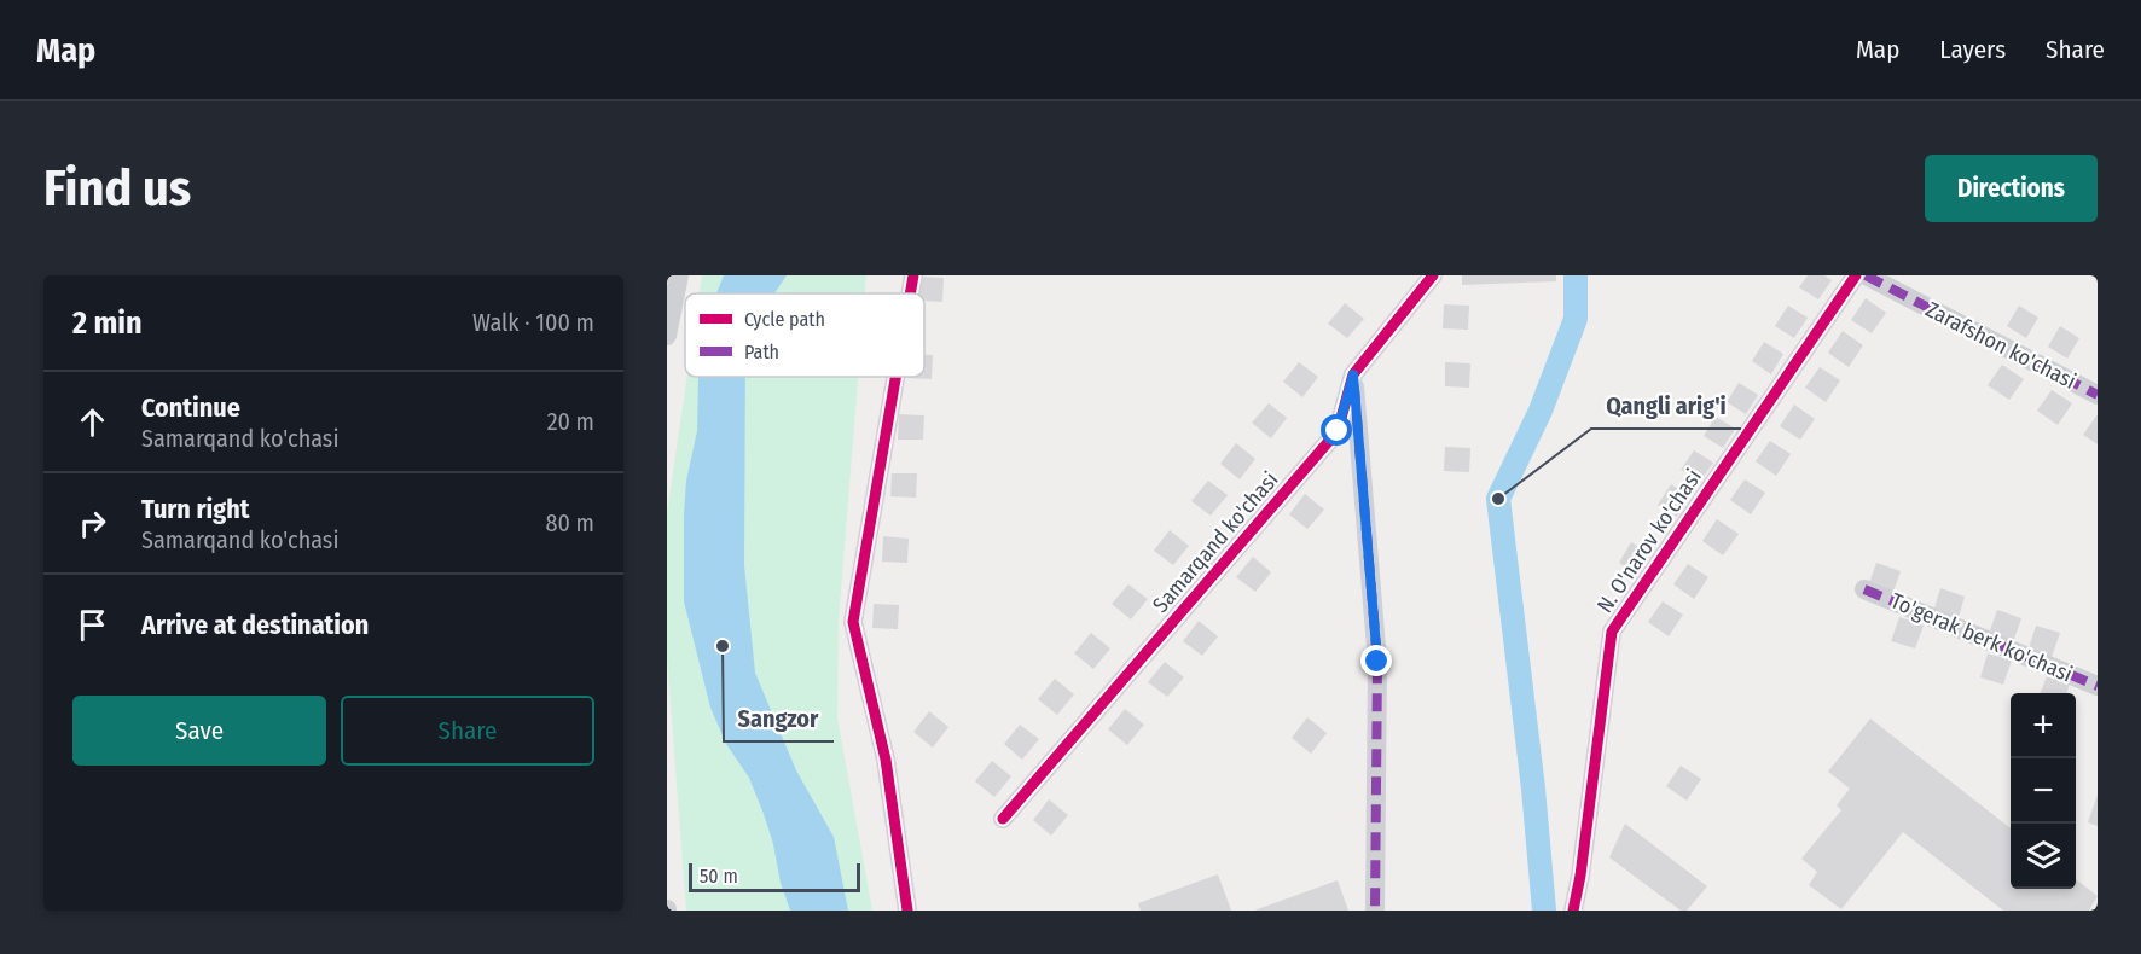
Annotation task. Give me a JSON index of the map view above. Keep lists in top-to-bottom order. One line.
{"streets":{"street":["Zarafshon ko'chasi","N. O'narov ko'chasi","Samarqand ko'chasi","To'gerak berk ko'chasi"]},"places":["Qangli arig'i","Sangzor"],"legend":["Cycle path","Path"],"scale_bar":"50 m","page":{"header":"Map","nav":["Map","Layers","Share"],"buttons":["Directions",["Save","Share"]],"title":"Find us","heading":["2 min","Walk · 100 m"],"list":[["Continue","Samarqand ko'chasi","20 m"],["Turn right","Samarqand ko'chasi","80 m"],"Arrive at destination"],"map_buttons":["+","−"],"scale":"50 m"}}
